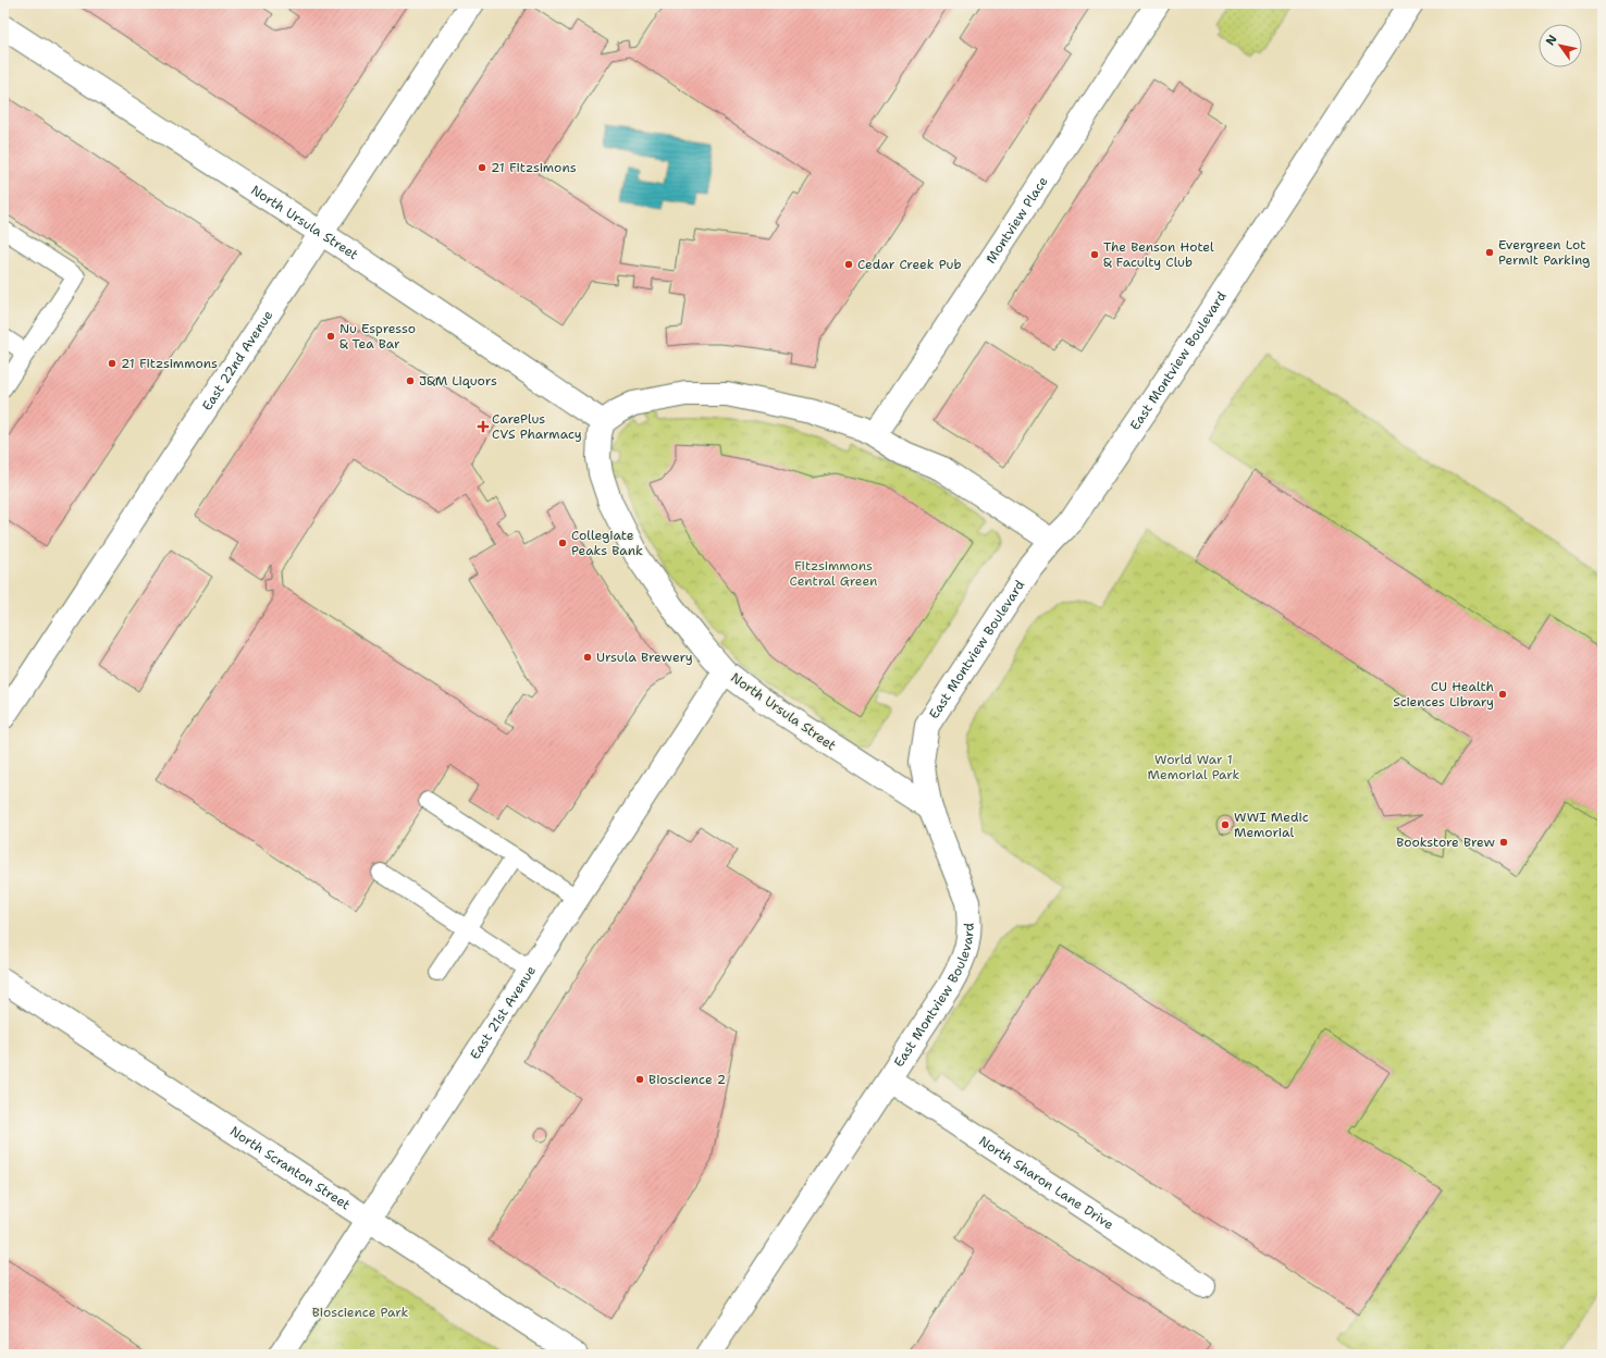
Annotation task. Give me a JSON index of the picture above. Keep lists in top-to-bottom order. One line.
{"streets":{"street":["Montview Place","North Ursula Street","East Montview Boulevard","East 22nd Avenue","East 21st Avenue","North Scranton Street","North Sharon Lane Drive"]},"crossings":[["North Ursula Street","East Montview Boulevard"],["North Ursula Street","East 22nd Avenue"],["North Ursula Street","East 21st Avenue"],["East Montview Boulevard","North Sharon Lane Drive"],["East 21st Avenue","North Scranton Street"]],"parks":["Fitzsimmons Central Green","World War 1 Memorial Park","Bioscience Park"],"places":{"other":["21 Fitzsimons","Evergreen Lot Permit Parking","The Benson Hotel & Faculty Club","Cedar Creek Pub","Nu Espresso & Tea Bar","21 Fitzsimmons","J&M Liquors","Collegiate Peaks Bank","Ursula Brewery","CU Health Sciences Library","WWI Medic Memorial","Bookstore Brew","Bioscience 2"],"health":["CarePlus CVS Pharmacy"]},"north":"top left"}
